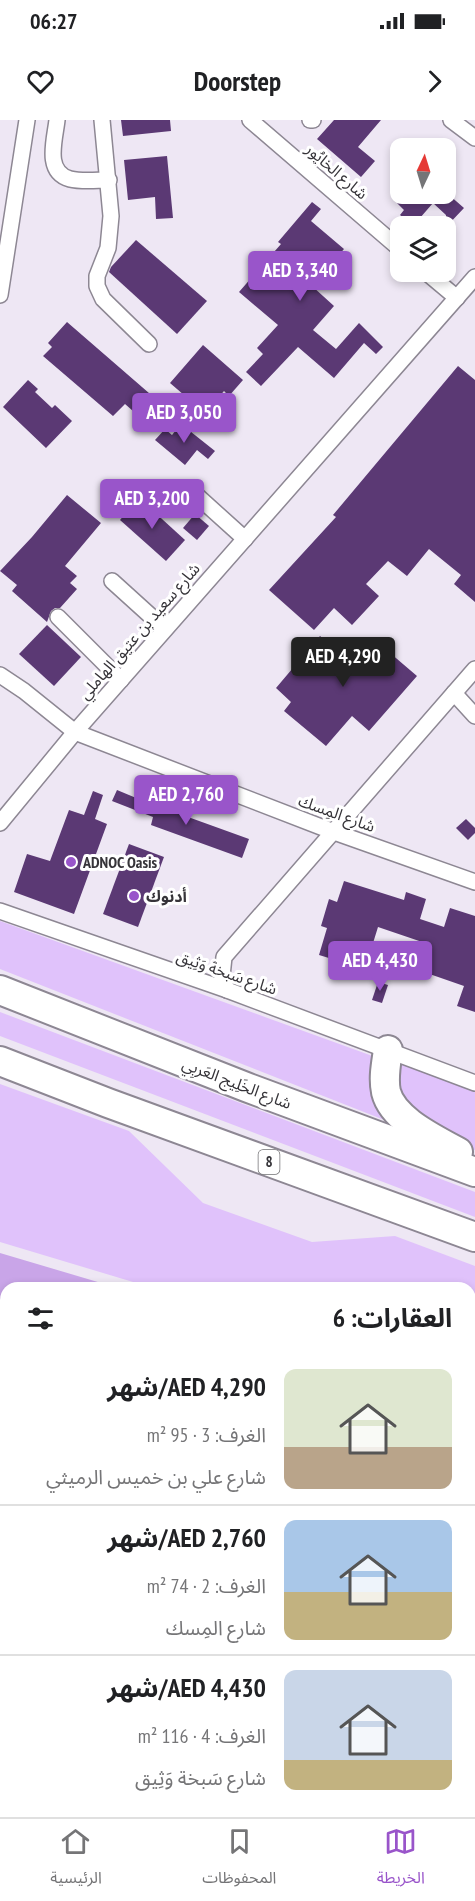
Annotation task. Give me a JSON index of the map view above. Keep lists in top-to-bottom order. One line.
{"streets":{"highway":["شارع الخَلِيج العَربِي","8"],"street":["شارع الخايُور","شارع سعيد بن عتيق الهاملي","شارع المِسك","شارع سَبخة وَثِيق"]},"crossings":[["شارع سعيد بن عتيق الهاملي","شارع المِسك"]],"places":["ADNOC Oasis","أدنوك"],"north":"top","page":{"status":"06:27","header":"Doorstep","price":["AED 3,340","AED 3,050","AED 3,200","AED 4,290","AED 2,760","AED 4,430"],"heading":"العقارات: 6","list":[{"name":"AED 4,290/شهر","note":"الغرف: 3 · 95 m² · شارع علي بن خميس الرميثي"},{"name":"AED 2,760/شهر","note":"الغرف: 2 · 74 m² · شارع المِسك"},{"name":"AED 4,430/شهر","note":"الغرف: 4 · 116 m² · شارع سَبخة وَثِيق"}],"tabs":["الخريطة","المحفوظات","الرئيسية"]}}
